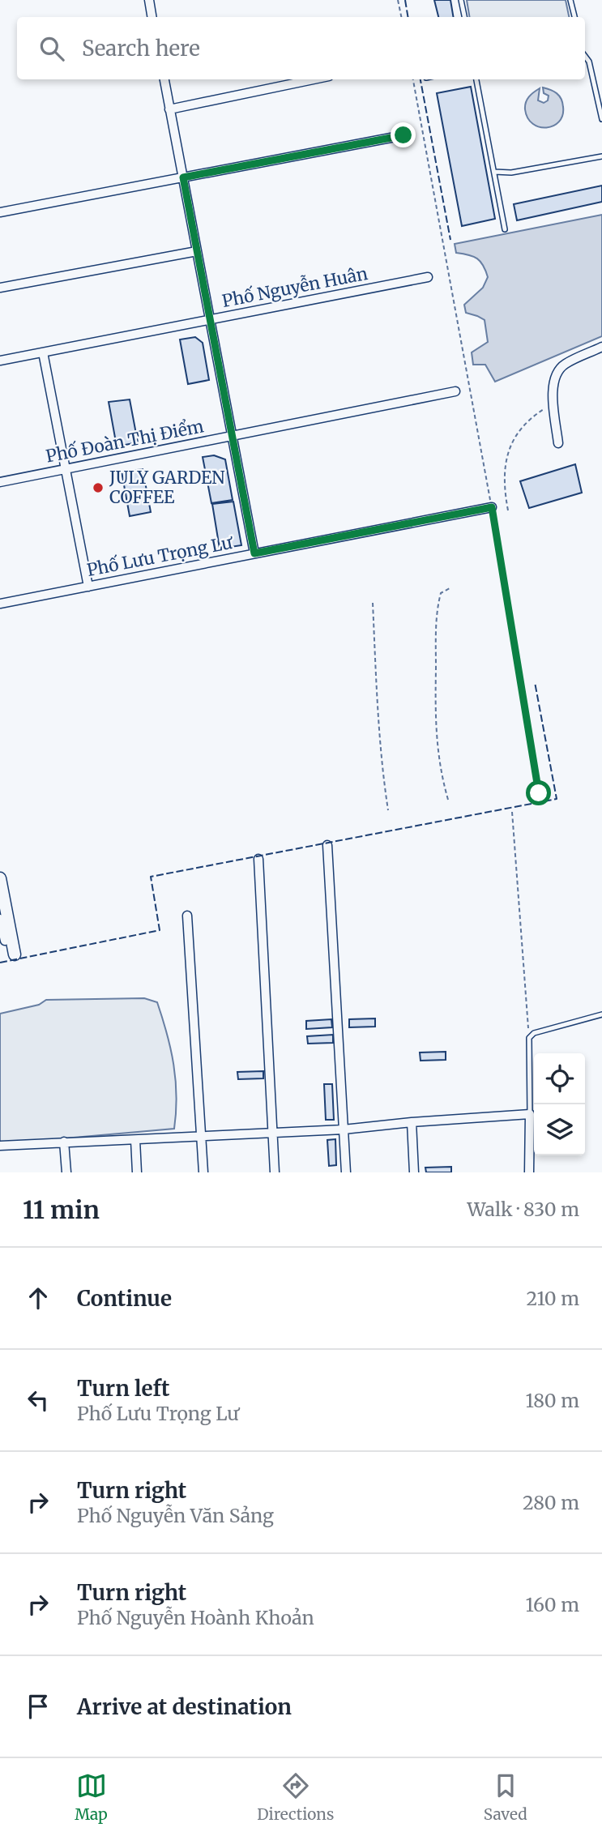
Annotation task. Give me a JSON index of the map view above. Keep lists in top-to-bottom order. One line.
{"streets":{"street":["Phố Nguyễn Huân","Phố Đoàn Thị Điểm","Phố Lưu Trọng Lư"]},"places":["JULY GARDEN COFFEE"],"page":{"search":"Search here","heading":["11 min","Walk · 830 m"],"list":[["Continue","210 m"],["Turn left","Phố Lưu Trọng Lư","180 m"],["Turn right","Phố Nguyễn Văn Sảng","280 m"],["Turn right","Phố Nguyễn Hoành Khoản","160 m"],"Arrive at destination"],"nav":["Map","Directions","Saved"]}}
